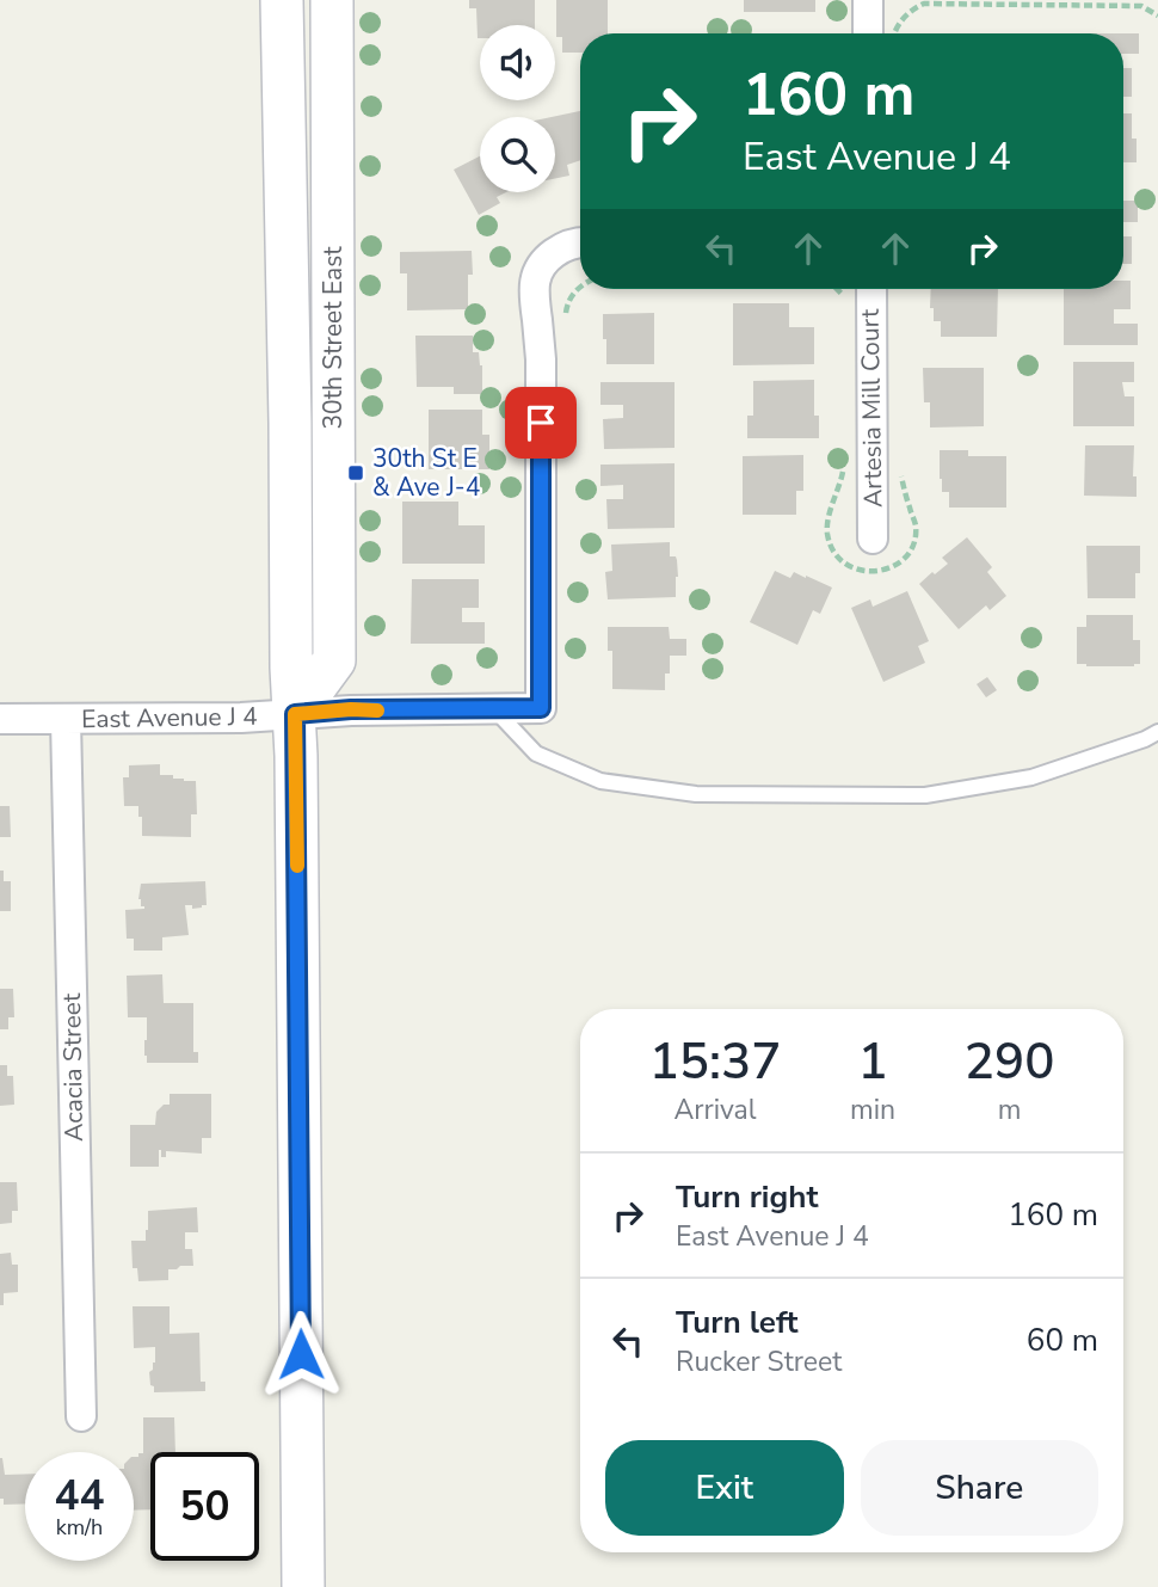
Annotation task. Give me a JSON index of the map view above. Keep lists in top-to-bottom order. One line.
{"streets":{"main road":["30th Street East"],"street":["Artesia Mill Court","East Avenue J 4","Acacia Street"]},"crossings":[["30th Street East","East Avenue J 4"],["East Avenue J 4","Acacia Street"]],"places":{"transit":["30th St E & Ave J-4"]},"page":{"turn":["160 m","East Avenue J 4"],"eta":["15:37","Arrival","1","min","290","m"],"list":[{"name":"Turn right","note":"East Avenue J 4","value":"160 m"},{"name":"Turn left","note":"Rucker Street","value":"60 m"}],"buttons":["Exit","Share"],"speed":"44 km/h","limit":"50"}}
